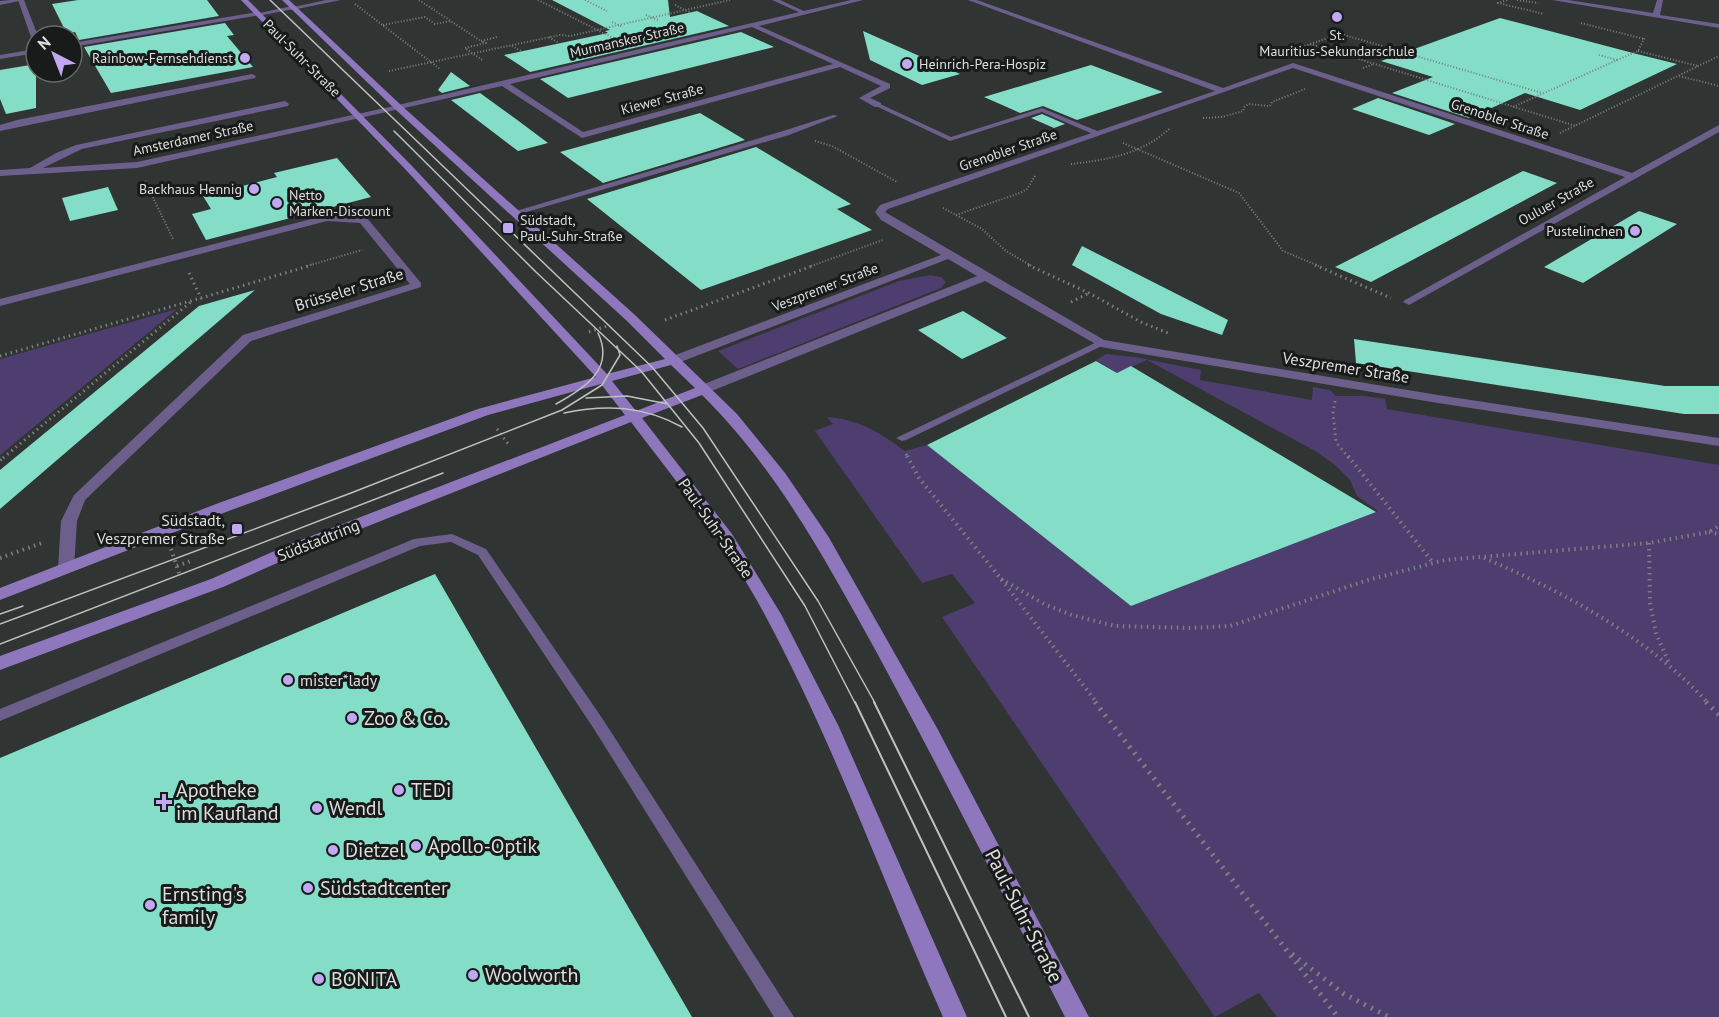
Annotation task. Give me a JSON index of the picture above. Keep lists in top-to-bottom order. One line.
{"streets":{"street":["Murmansker Straße","Paul-Suhr-Straße","Kiewer Straße","Grenobler Straße","Amsterdamer Straße","Ouluer Straße","Veszpremer Straße","Brüsseler Straße","Südstadtring"]},"crossings":[["Murmansker Straße","Paul-Suhr-Straße"],["Murmansker Straße","Kiewer Straße"],["Paul-Suhr-Straße","Amsterdamer Straße"],["Paul-Suhr-Straße","Veszpremer Straße"],["Paul-Suhr-Straße","Südstadtring"],["Grenobler Straße","Ouluer Straße"],["Grenobler Straße","Veszpremer Straße"]],"places":{"other":["St. Mauritius-Sekundarschule","Rainbow-Fernsehdienst","Heinrich-Pera-Hospiz","Backhaus Hennig","Netto Marken-Discount","Pustelinchen","mister*lady","Zoo & Co.","TEDi","Wendl","Apollo-Optik","Dietzel","Südstadtcenter","Ernsting's family","Woolworth","BONITA"],"transit":["Südstadt, Paul-Suhr-Straße","Südstadt, Veszpremer Straße"],"health":["Apotheke im Kaufland"]},"north":"top left"}
